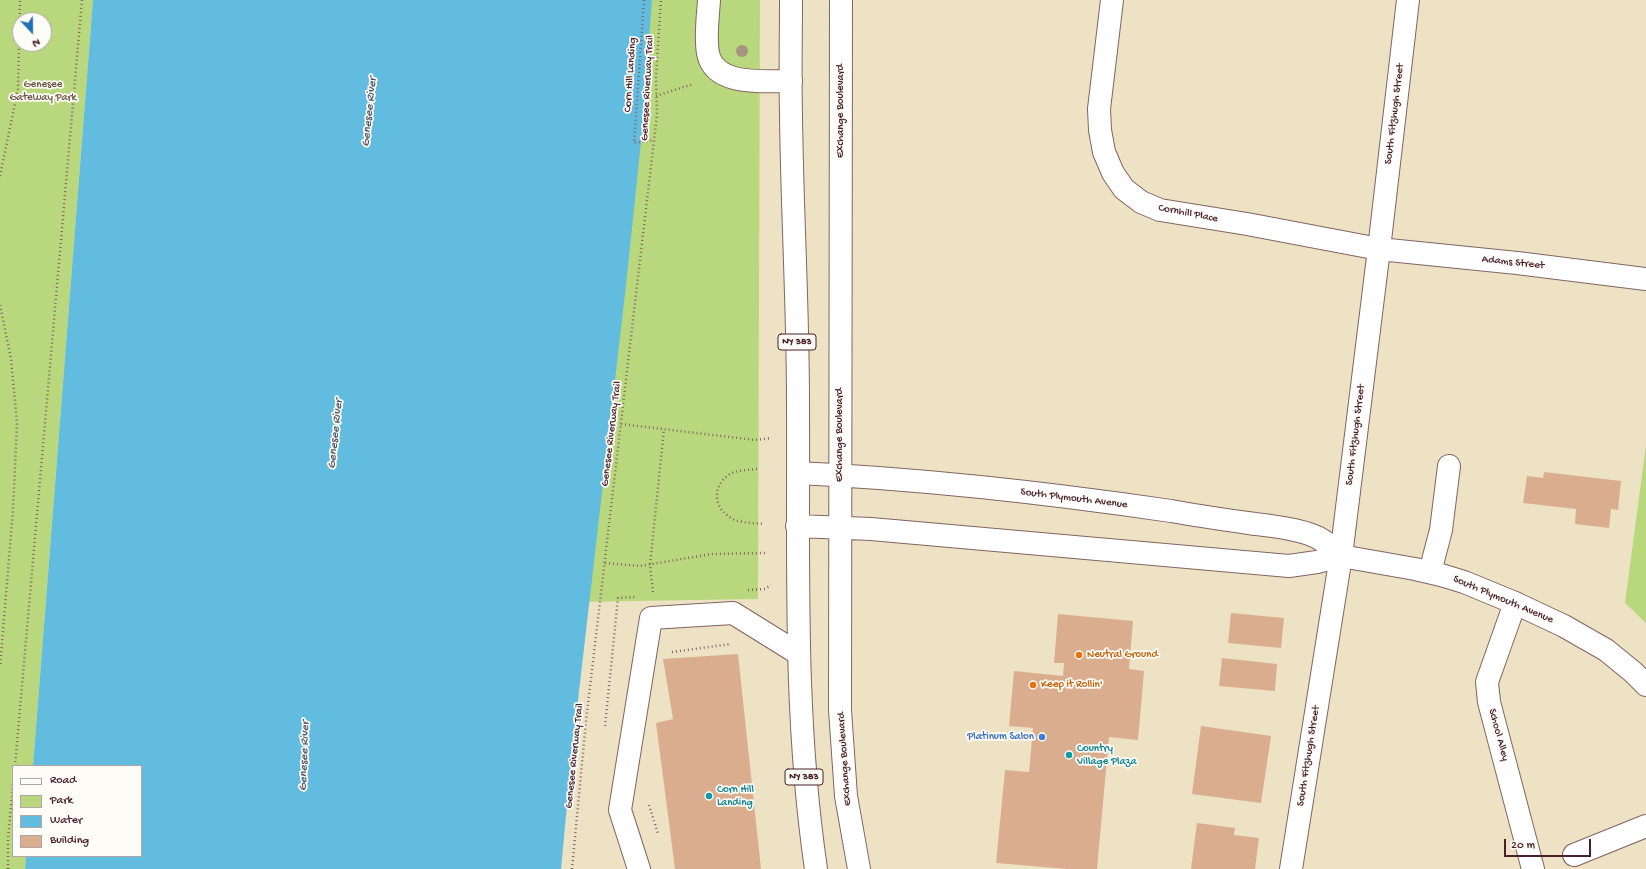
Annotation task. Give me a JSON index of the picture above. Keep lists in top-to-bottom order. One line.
{"streets":{"main road":["Exchange Boulevard","South Fitzhugh Street","Cornhill Place","Adams Street","NY 383","South Plymouth Avenue","School Alley"],"path":["Corn Hill Landing","Genesee Riverway Trail"]},"crossings":[["Corn Hill Landing","Genesee Riverway Trail"],["Exchange Boulevard","South Plymouth Avenue"],["South Fitzhugh Street","Cornhill Place"],["South Fitzhugh Street","Adams Street"],["South Fitzhugh Street","South Plymouth Avenue"],["Cornhill Place","Adams Street"],["NY 383","South Plymouth Avenue"],["South Plymouth Avenue","School Alley"]],"water":["Genesee River"],"parks":["Genesee Gateway Park"],"places":["Neutral Ground","Keep it Rollin'","Platinum Salon","Country Village Plaza","Corn Hill Landing"],"legend":["Road","Park","Water","Building"],"scale_bar":"20 m","north":"bottom"}
